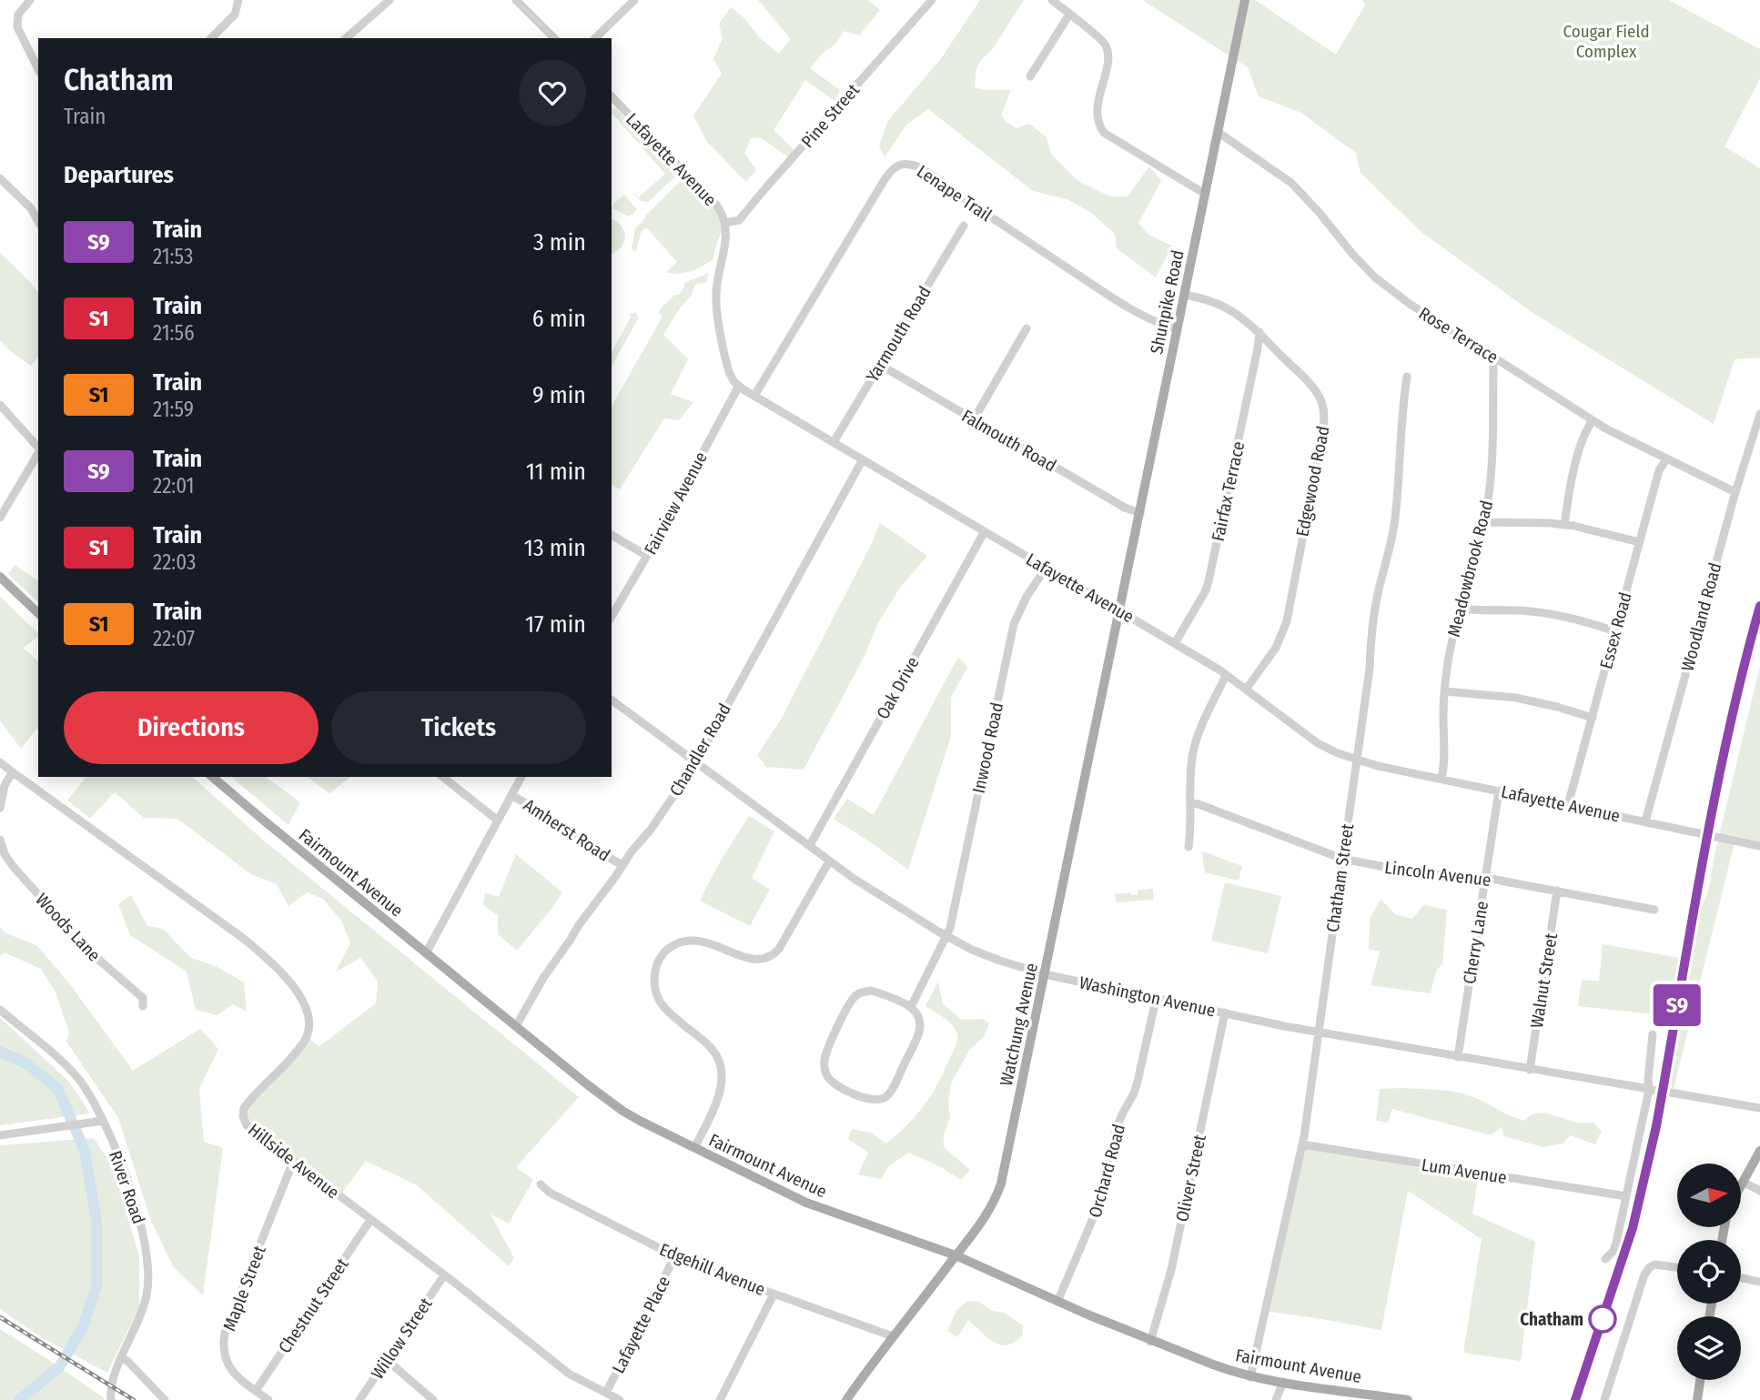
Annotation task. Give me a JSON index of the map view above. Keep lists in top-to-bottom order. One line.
{"streets":{"main road":["Shunpike Road","Fairmount Avenue","Watchung Avenue"],"street":["Pine Street","Lafayette Avenue","Lenape Trail","Yarmouth Road","Rose Terrace","Falmouth Road","Edgewood Road","Fairfax Terrace","Fairview Avenue","Meadowbrook Road","Woodland Road","Essex Road","Oak Drive","Inwood Road","Chandler Road","Amherst Road","Lincoln Avenue","Chatham Street","Woods Lane","Cherry Lane","Walnut Street","Washington Avenue","Hillside Avenue","Orchard Road","Lum Avenue","Oliver Street","River Road","Edgehill Avenue","Maple Street","Chestnut Street","Lafayette Place","Willow Street"]},"crossings":[["Pine Street","Lafayette Avenue"],["Lafayette Avenue","Lenape Trail"],["Lafayette Avenue","Shunpike Road"],["Lafayette Avenue","Yarmouth Road"],["Lafayette Avenue","Edgewood Road"],["Lafayette Avenue","Fairfax Terrace"],["Lafayette Avenue","Fairview Avenue"],["Lafayette Avenue","Meadowbrook Road"],["Lafayette Avenue","Woodland Road"],["Lafayette Avenue","Essex Road"],["Lafayette Avenue","Oak Drive"],["Lafayette Avenue","Inwood Road"],["Lafayette Avenue","Chandler Road"],["Lafayette Avenue","Chatham Street"],["Lafayette Avenue","Cherry Lane"],["Lafayette Avenue","Watchung Avenue"],["Lenape Trail","Shunpike Road"],["Shunpike Road","Rose Terrace"],["Shunpike Road","Falmouth Road"],["Shunpike Road","Edgewood Road"],["Shunpike Road","Watchung Avenue"],["Yarmouth Road","Falmouth Road"],["Rose Terrace","Meadowbrook Road"],["Rose Terrace","Woodland Road"],["Rose Terrace","Essex Road"],["Edgewood Road","Fairfax Terrace"],["Oak Drive","Washington Avenue"],["Inwood Road","Washington Avenue"],["Chandler Road","Amherst Road"],["Chandler Road","Fairmount Avenue"],["Chandler Road","Washington Avenue"],["Fairmount Avenue","Chatham Street"],["Fairmount Avenue","Watchung Avenue"],["Fairmount Avenue","Orchard Road"],["Fairmount Avenue","Oliver Street"],["Lincoln Avenue","Chatham Street"],["Lincoln Avenue","Cherry Lane"],["Lincoln Avenue","Walnut Street"],["Chatham Street","Washington Avenue"],["Chatham Street","Lum Avenue"],["Cherry Lane","Washington Avenue"],["Walnut Street","Washington Avenue"],["Washington Avenue","Watchung Avenue"],["Washington Avenue","Orchard Road"],["Washington Avenue","Oliver Street"],["Watchung Avenue","Edgehill Avenue"],["Hillside Avenue","Maple Street"],["Hillside Avenue","Chestnut Street"],["Hillside Avenue","Lafayette Place"],["Hillside Avenue","Willow Street"],["Edgehill Avenue","Lafayette Place"],["Maple Street","Chestnut Street"]],"parks":["Cougar Field Complex"],"places":["Chatham"],"north":"right","page":{"on_map":"S9","heading":[["Chatham","Train"],"Departures"],"list":[{"mark":"S9","name":"Train","note":"21:53","value":"3 min"},{"mark":"S1","name":"Train","note":"21:56","value":"6 min"},{"mark":"S1","name":"Train","note":"21:59","value":"9 min"},{"mark":"S9","name":"Train","note":"22:01","value":"11 min"},{"mark":"S1","name":"Train","note":"22:03","value":"13 min"},{"mark":"S1","name":"Train","note":"22:07","value":"17 min"}],"buttons":["Directions","Tickets"]}}
